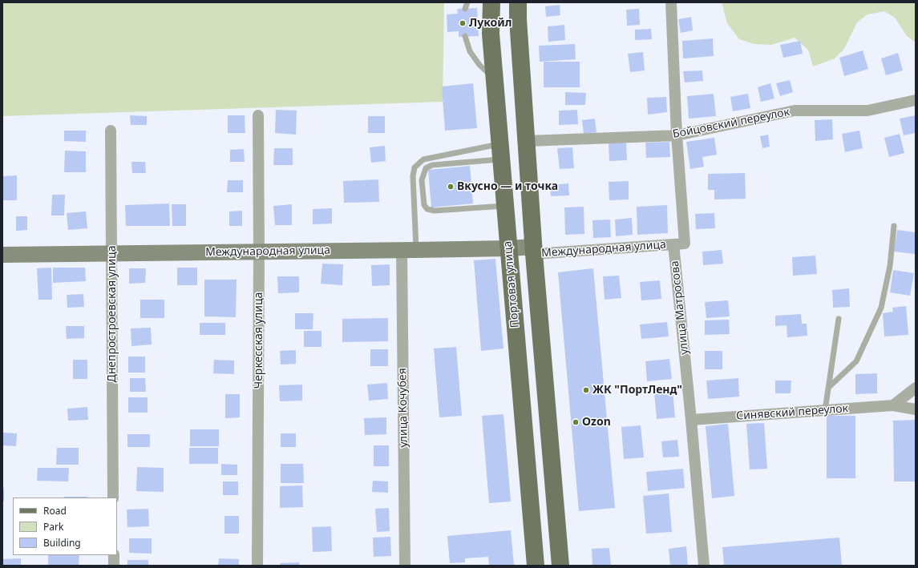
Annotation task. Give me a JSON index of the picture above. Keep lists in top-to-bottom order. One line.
{"streets":{"main road":["Международная улица","Портовая улица"],"street":["Бойцовский переулок","улица Матросова","Днепростроевская улица","Черкесская улица","улица Кочубея","Синявский переулок"]},"crossings":[["Бойцовский переулок","улица Матросова"],["Международная улица","Портовая улица"],["Международная улица","улица Матросова"],["Международная улица","Днепростроевская улица"],["Международная улица","Черкесская улица"],["Международная улица","улица Кочубея"],["улица Матросова","Синявский переулок"]],"places":["Лукойл","Вкусно — и точка","ЖК \"ПортЛенд\"","Ozon"],"legend":["Road","Park","Building"]}
